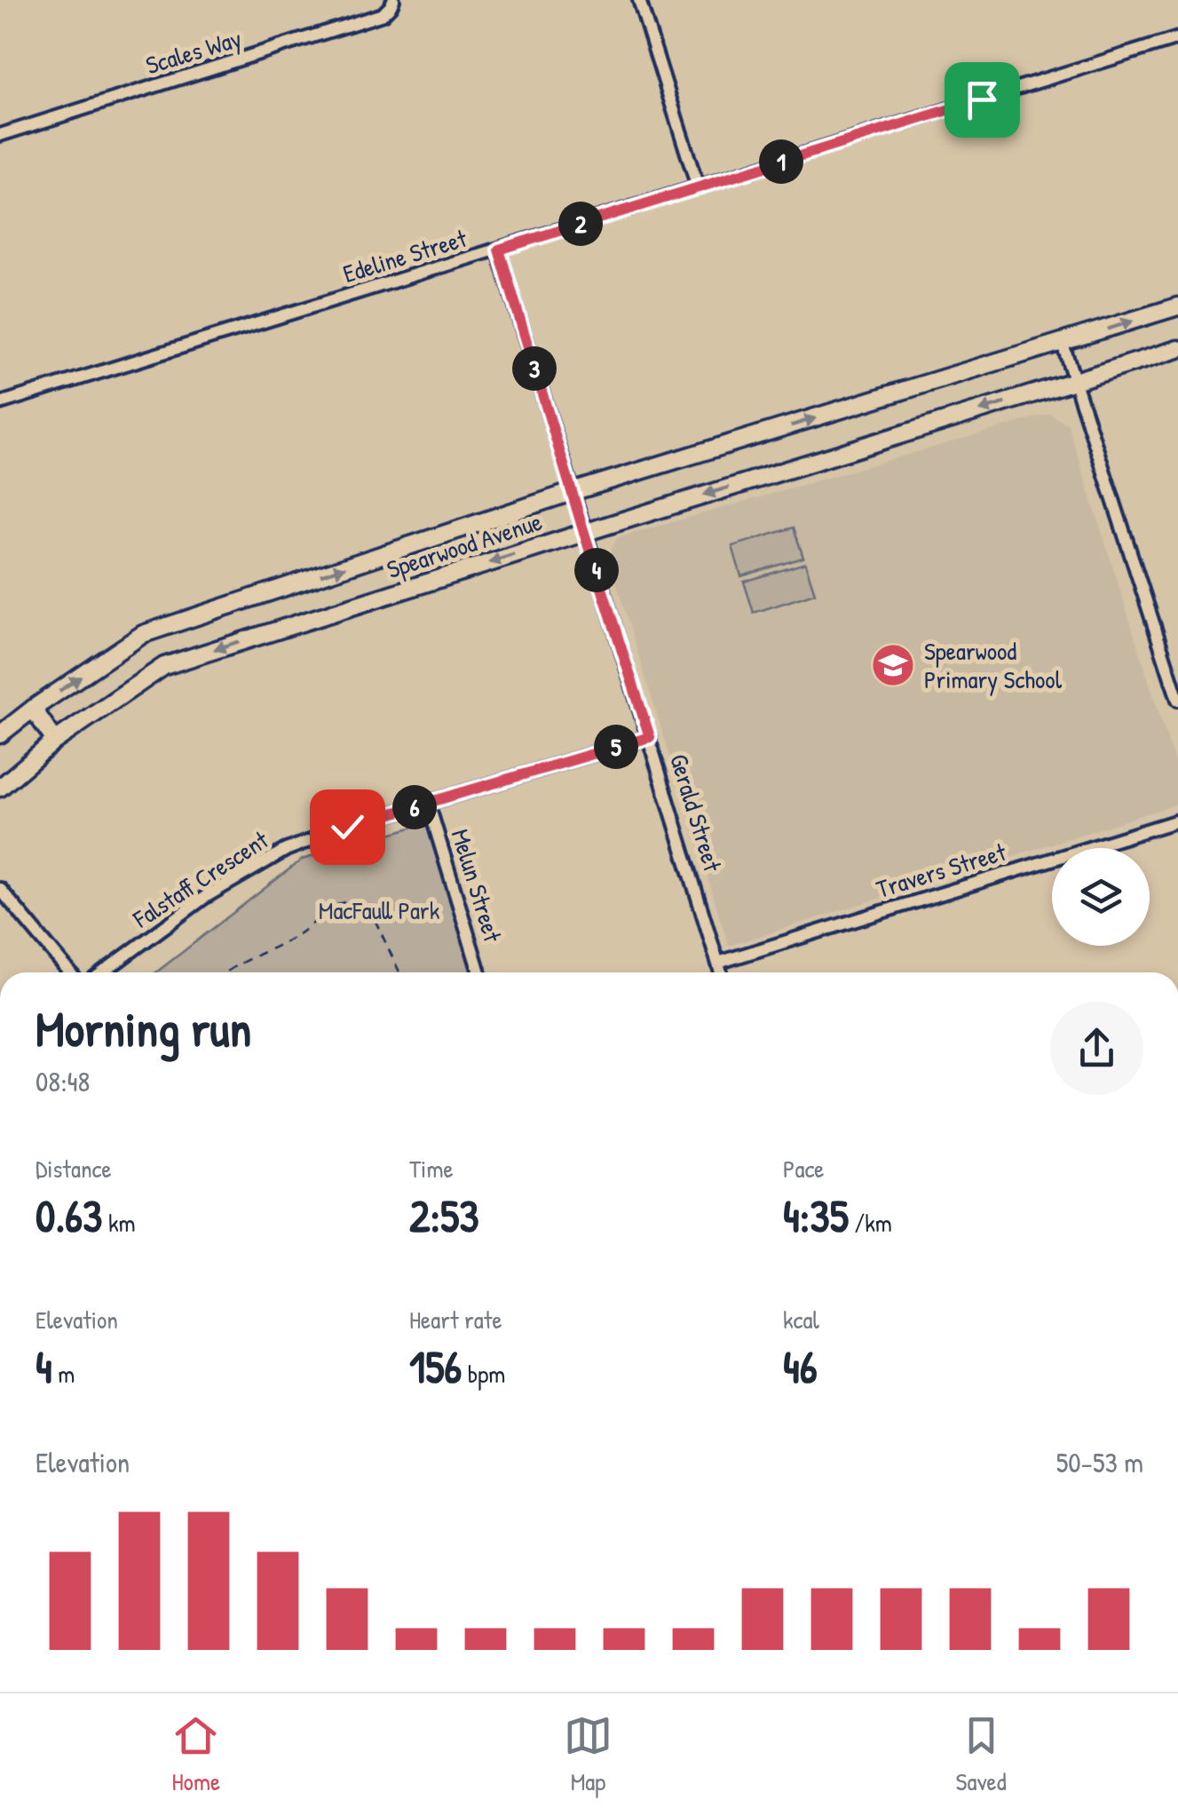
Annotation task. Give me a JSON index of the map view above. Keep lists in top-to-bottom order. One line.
{"streets":{"main road":["Spearwood Avenue"],"street":["Scales Way","Edeline Street","Gerald Street","Travers Street","Falstaff Crescent","Melun Street"]},"crossings":[["Edeline Street","Gerald Street"],["Spearwood Avenue","Gerald Street"],["Gerald Street","Travers Street"],["Gerald Street","Falstaff Crescent"],["Falstaff Crescent","Melun Street"]],"parks":["MacFaull Park"],"places":{"school or university":["Spearwood Primary School"]},"page":{"pins":["1","2","3","4","5","6"],"heading":["Morning run","08:48"],"stats":[["Distance","0.63 km"],["Time","2:53"],["Pace","4:35 /km"],["Elevation","4 m"],["Heart rate","156 bpm"],["kcal","46"]],"chart":["Elevation","50–53 m"],"tabs":["Home","Map","Saved"]}}
